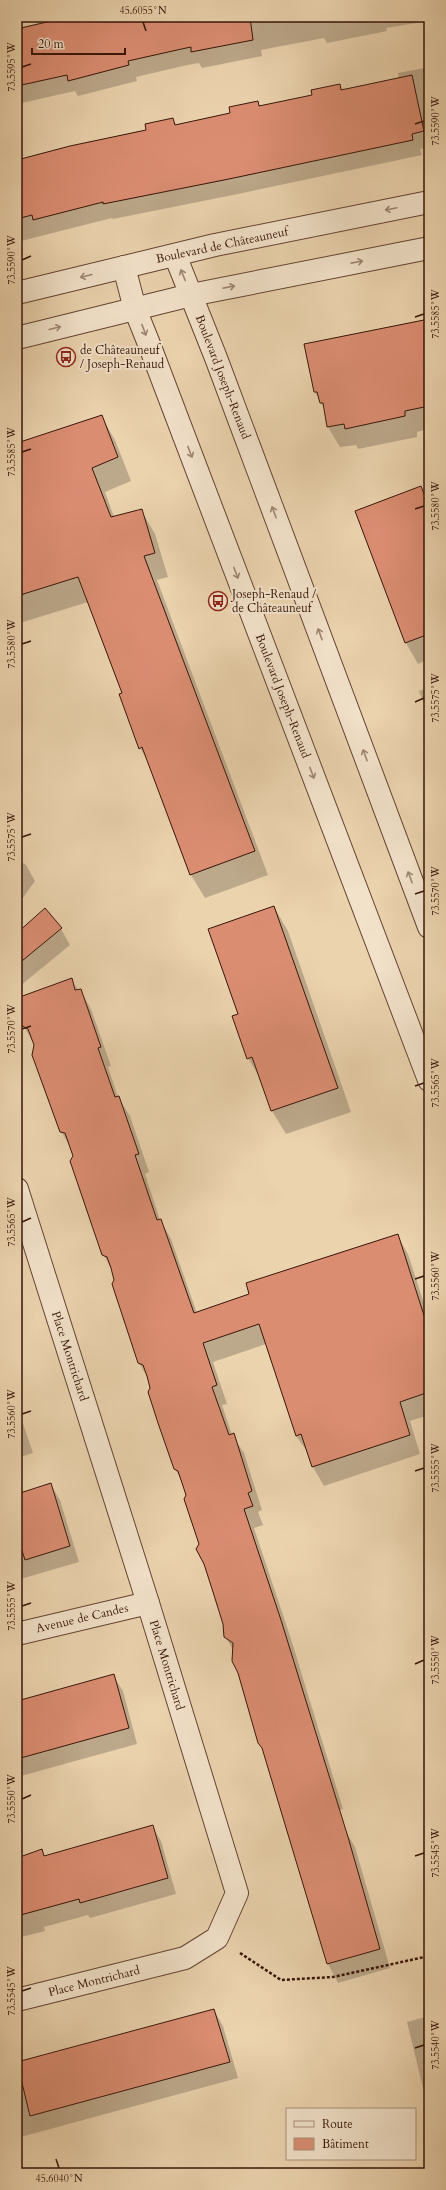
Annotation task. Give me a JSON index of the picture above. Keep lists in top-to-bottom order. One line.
{"streets":{"street":["Boulevard de Châteauneuf","Boulevard Joseph-Renaud","Place Montrichard","Avenue de Candes"]},"crossings":[["Boulevard de Châteauneuf","Boulevard Joseph-Renaud"],["Place Montrichard","Avenue de Candes"]],"places":{"bus stop":["de Châteauneuf / Joseph-Renaud","Joseph-Renaud / de Châteauneuf"]},"legend":["Route","Bâtiment"],"scale_bar":"20 m","coordinates":["45.6055°N","73.5595°W","73.5590°W","73.5585°W","73.5580°W","73.5575°W","73.5570°W","73.5565°W","73.5560°W","73.5555°W","73.5550°W","73.5545°W","73.5540°W","45.6040°N"]}
